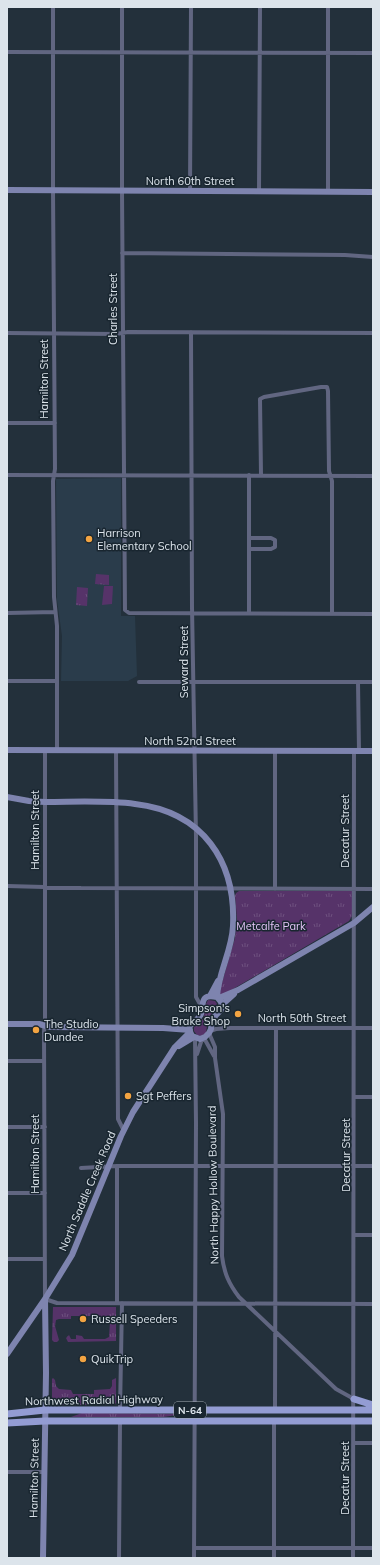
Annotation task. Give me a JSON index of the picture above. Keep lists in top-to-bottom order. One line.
{"streets":{"main road":["Northwest Radial Highway","N-64"],"street":["North 60th Street","Charles Street","Hamilton Street","Seward Street","North 52nd Street","Decatur Street","North 50th Street","North Happy Hollow Boulevard","North Saddle Creek Road"]},"crossings":[["North 60th Street","Charles Street"],["North 60th Street","Hamilton Street"],["Charles Street","Seward Street"],["Hamilton Street","North 52nd Street"],["Hamilton Street","North 50th Street"],["Hamilton Street","North Saddle Creek Road"],["Hamilton Street","Northwest Radial Highway"],["Seward Street","North 52nd Street"],["North 52nd Street","Decatur Street"],["Decatur Street","North 50th Street"],["Decatur Street","North Happy Hollow Boulevard"],["Decatur Street","Northwest Radial Highway"],["North 50th Street","North Happy Hollow Boulevard"],["North 50th Street","North Saddle Creek Road"],["North Happy Hollow Boulevard","North Saddle Creek Road"]],"parks":["Metcalfe Park"],"places":["Harrison Elementary School","Simpson's Brake Shop","The Studio Dundee","Sgt Peffers","Russell Speeders","QuikTrip"]}
